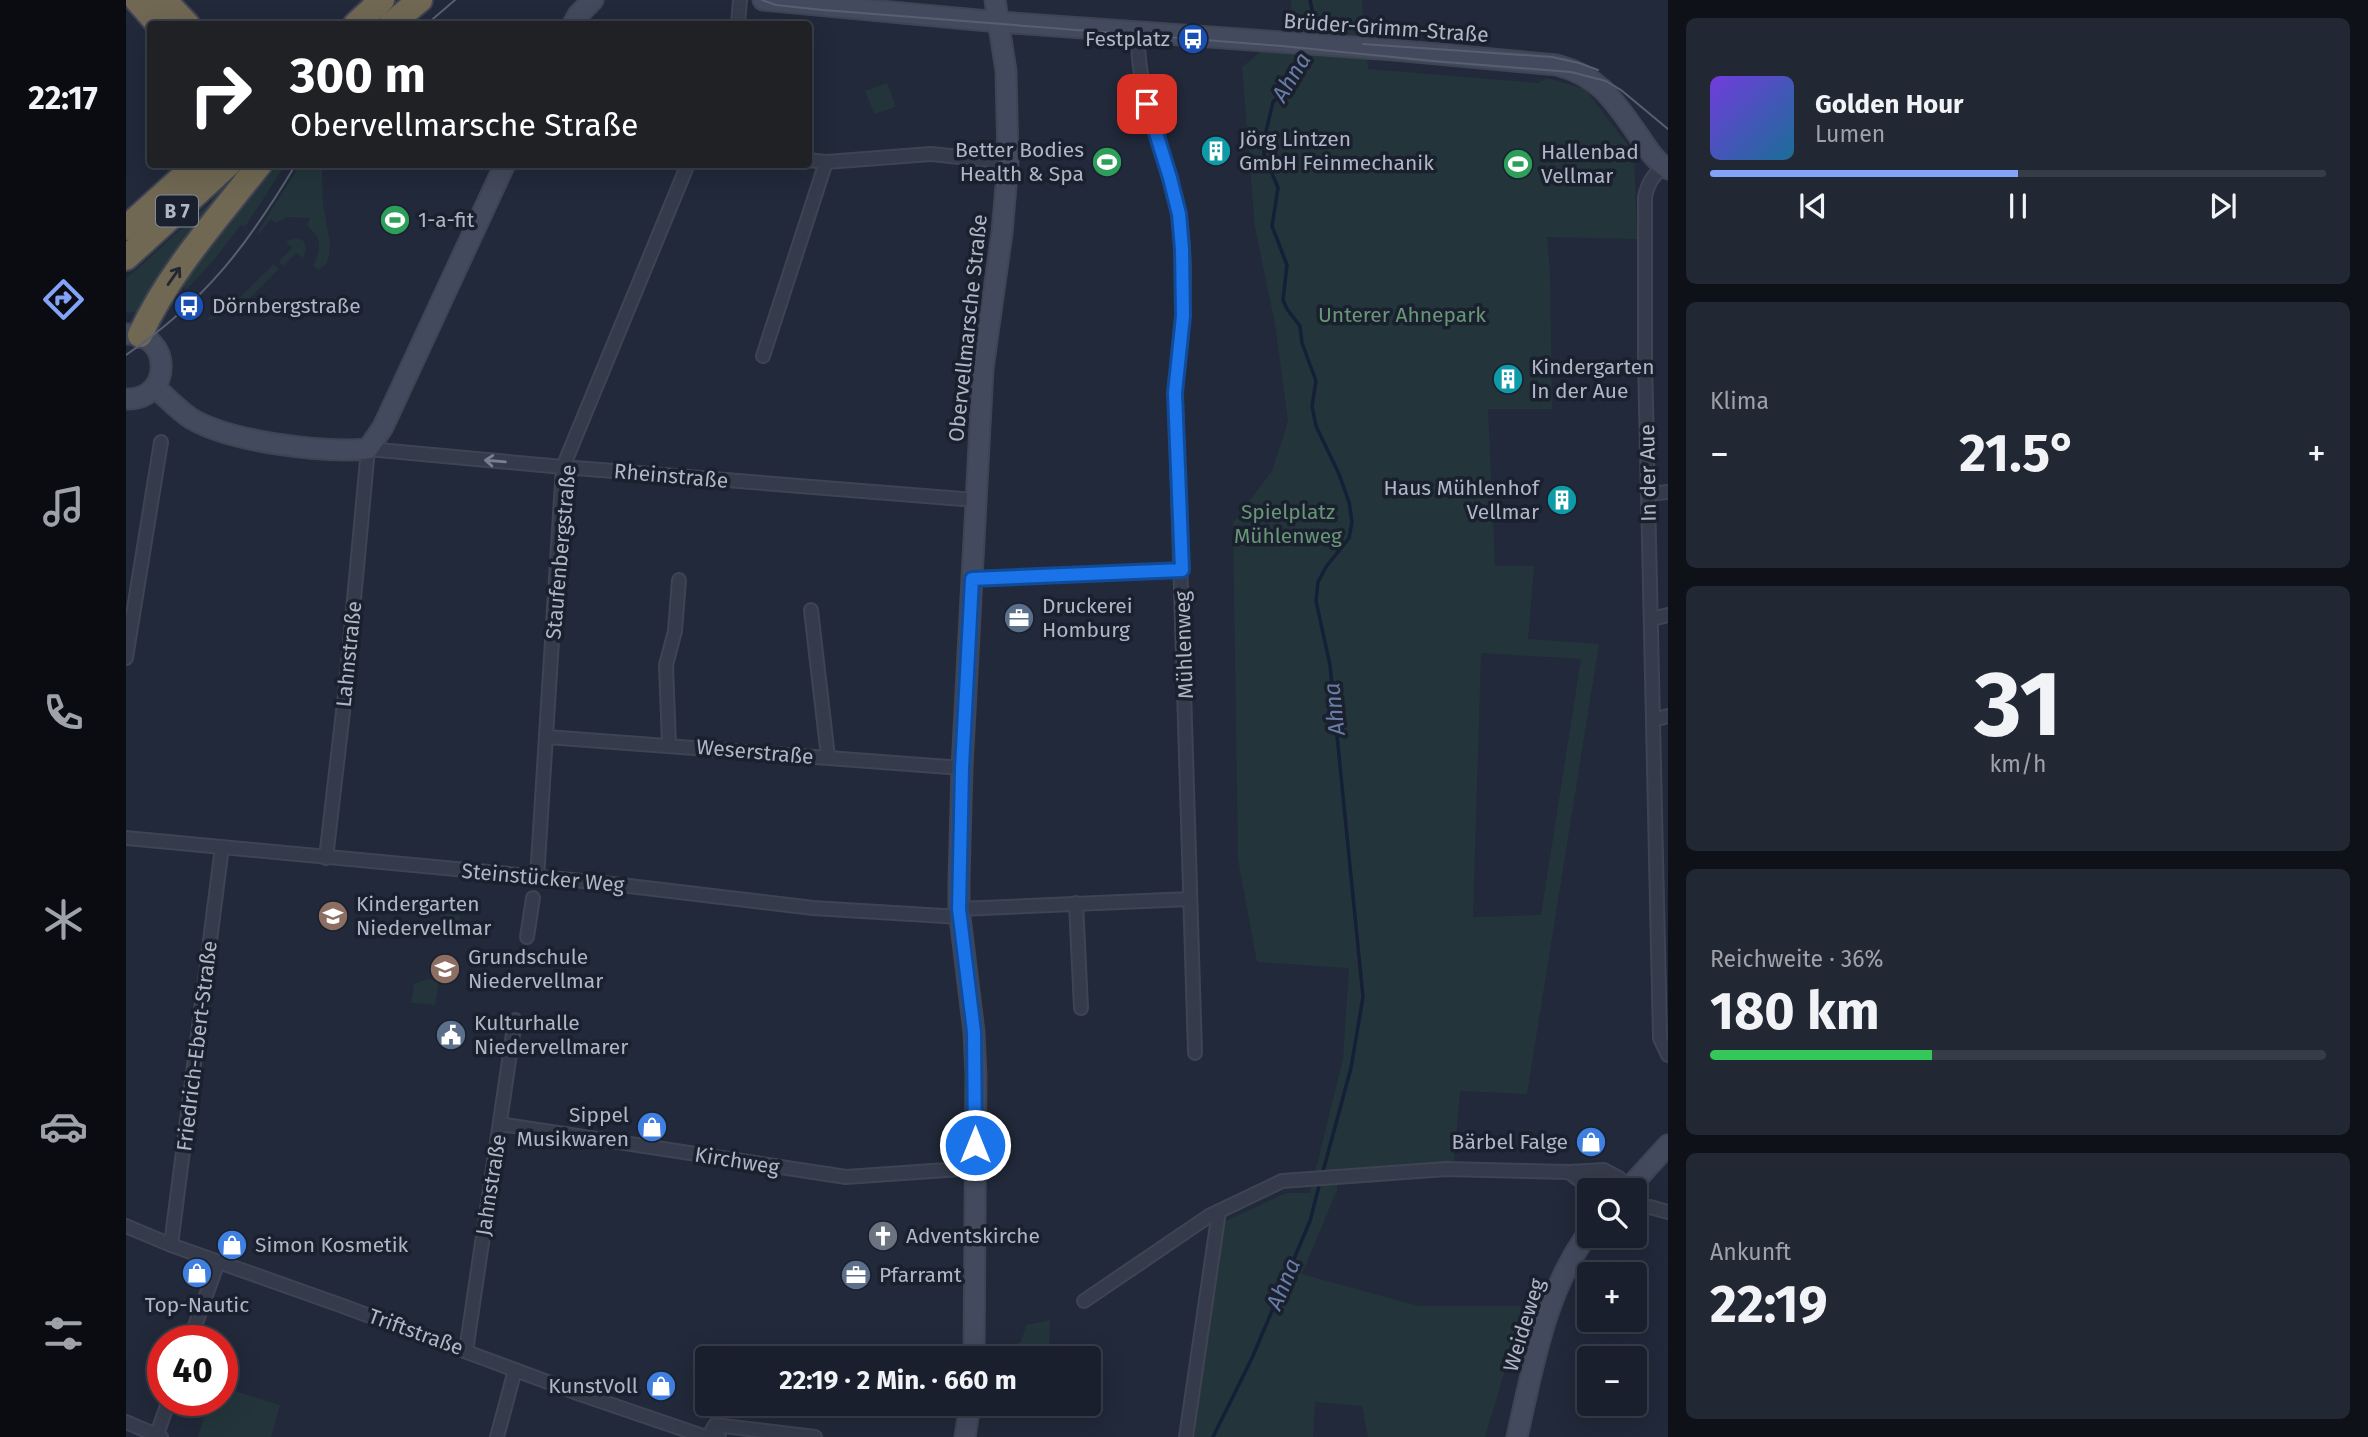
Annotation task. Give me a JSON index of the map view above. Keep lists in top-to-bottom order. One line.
{"streets":{"highway":["B 7"],"street":["Brüder-Grimm-Straße","Obervellmarsche Straße","In der Aue","Rheinstraße","Staufenbergstraße","Mühlenweg","Lahnstraße","Weserstraße","Steinstücker Weg","Friedrich-Ebert-Straße","Kirchweg","Jahnstraße","Weideweg","Triftstraße"]},"crossings":[["Brüder-Grimm-Straße","Obervellmarsche Straße"],["Brüder-Grimm-Straße","In der Aue"],["Brüder-Grimm-Straße","Mühlenweg"],["Obervellmarsche Straße","Rheinstraße"],["Obervellmarsche Straße","Weserstraße"],["Obervellmarsche Straße","Steinstücker Weg"],["Obervellmarsche Straße","Kirchweg"],["Rheinstraße","Staufenbergstraße"],["Rheinstraße","Lahnstraße"],["Staufenbergstraße","Weserstraße"],["Staufenbergstraße","Steinstücker Weg"],["Mühlenweg","Steinstücker Weg"],["Lahnstraße","Steinstücker Weg"],["Steinstücker Weg","Friedrich-Ebert-Straße"],["Friedrich-Ebert-Straße","Triftstraße"],["Kirchweg","Jahnstraße"],["Jahnstraße","Triftstraße"]],"water":["Ahna"],"parks":["Unterer Ahnepark","Spielplatz Mühlenweg"],"places":{"bus stop":["Festplatz","Dörnbergstraße"],"building":["Jörg Lintzen GmbH Feinmechanik","Kindergarten In der Aue","Haus Mühlenhof Vellmar"],"sports":["Better Bodies Health & Spa","Hallenbad Vellmar","1-a-fit"],"office":["Druckerei Homburg","Pfarramt"],"school or university":["Kindergarten Niedervellmar","Grundschule Niedervellmar"],"public building":["Kulturhalle Niedervellmarer"],"shop":["Sippel Musikwaren","Bärbel Falge","Simon Kosmetik","Top-Nautic","KunstVoll"],"church":["Adventskirche"]},"page":{"tabs":"22:17","turn":["300 m","Obervellmarsche Straße"],"song":["Golden Hour","Lumen"],"tile":["Klima",["31","km/h"],["Reichweite · 36%","180 km"],["Ankunft","22:19"]],"heat":["−","21.5°","+"],"map_buttons":["+","−"],"limit":"40","trip":"22:19 · 2 Min. · 660 m"}}
